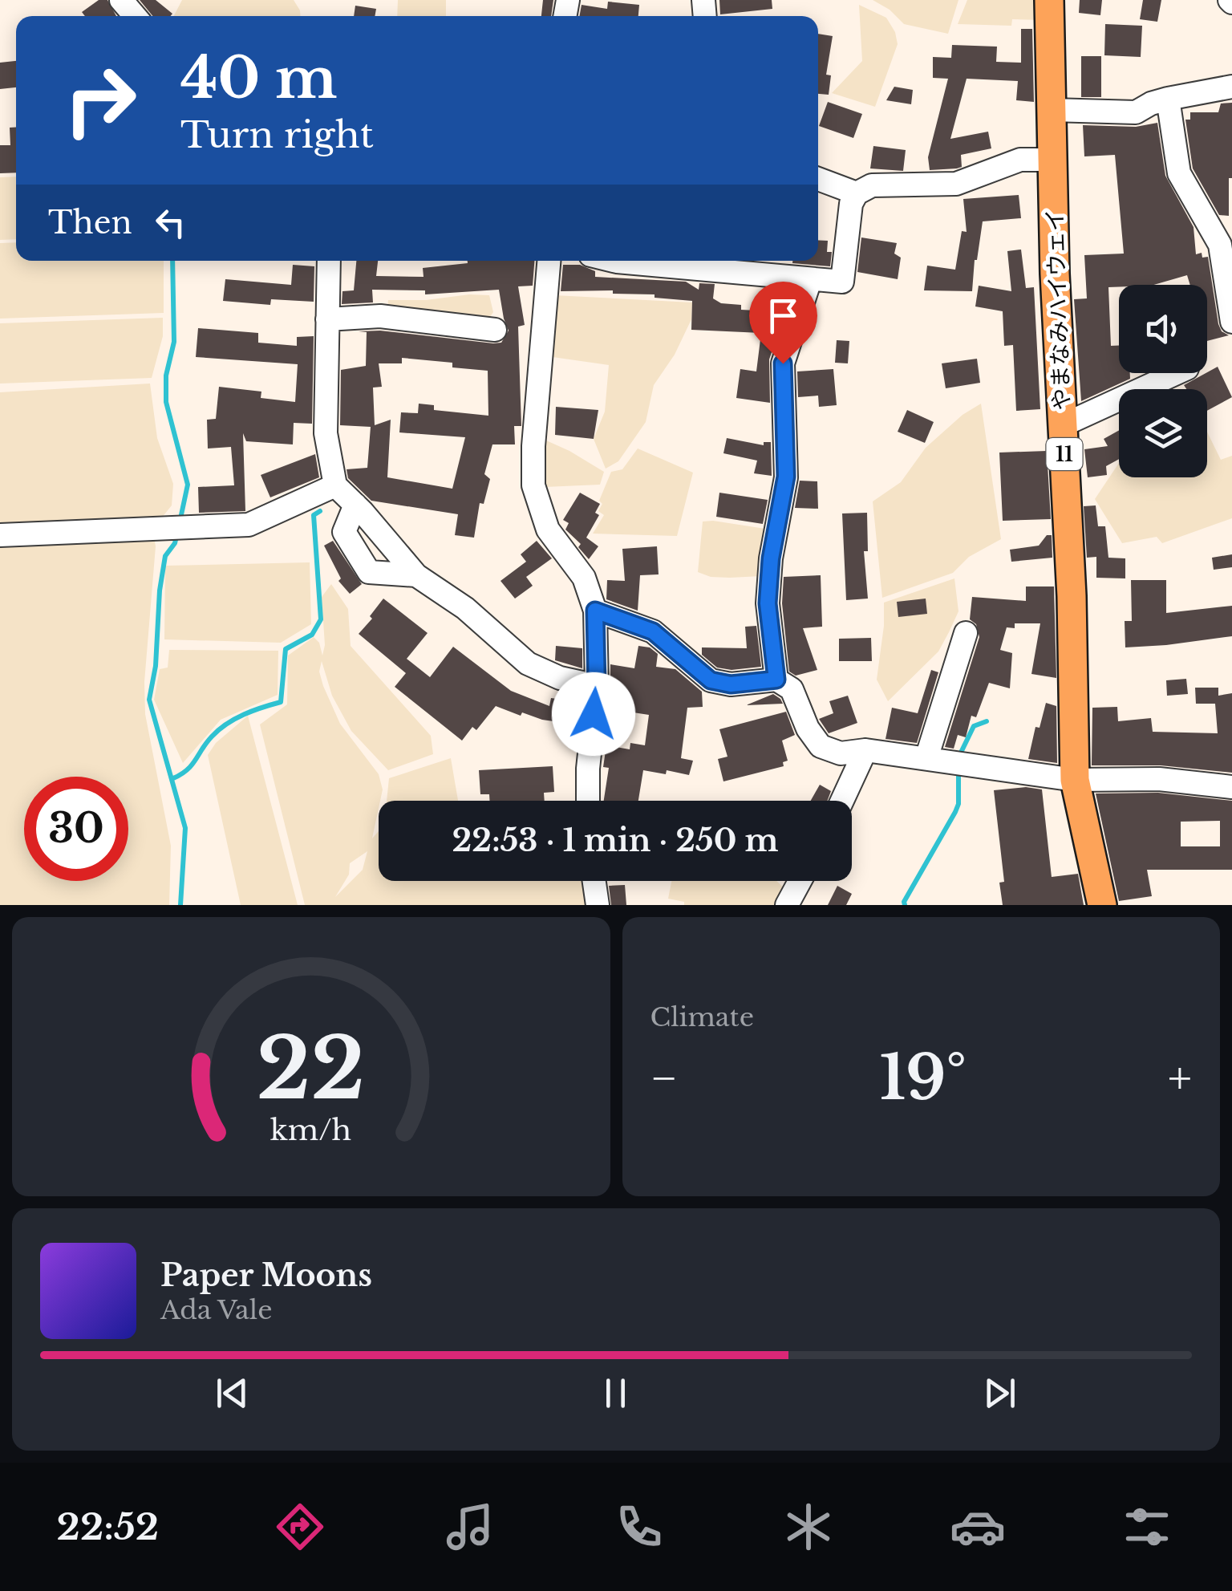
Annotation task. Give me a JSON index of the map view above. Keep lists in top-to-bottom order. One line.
{"streets":{"main road":["やまなみハイウェイ","11"]},"page":{"turn":["40 m","Turn right"],"then":"Then","limit":"30","trip":"22:53 · 1 min · 250 m","tile":"Climate","heat":["−","19°","+"],"song":["Paper Moons","Ada Vale"],"tabs":"22:52","gauge":["22","km/h"]}}
